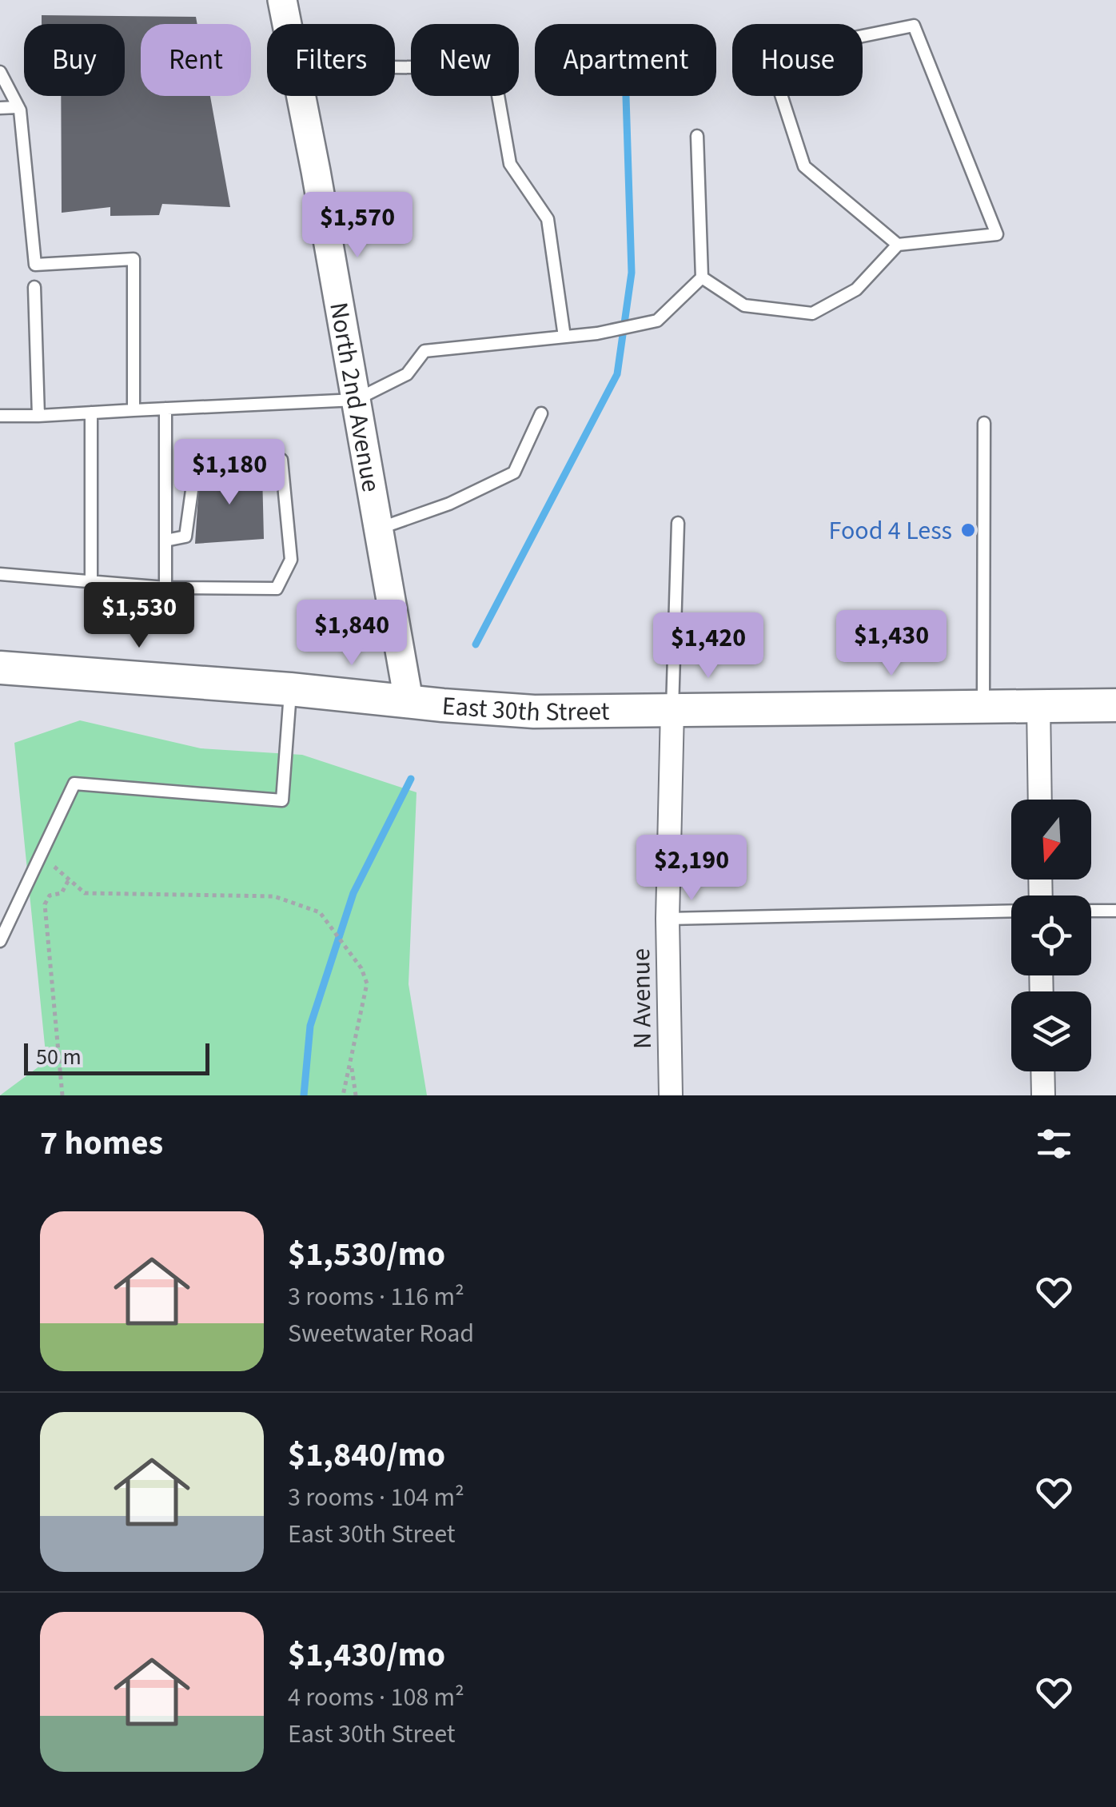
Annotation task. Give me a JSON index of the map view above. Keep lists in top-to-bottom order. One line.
{"streets":{"main road":["East 30th Street"],"street":["North 2nd Avenue","N Avenue"]},"crossings":[["North 2nd Avenue","East 30th Street"],["East 30th Street","N Avenue"]],"places":["Food 4 Less"],"scale_bar":"50 m","north":"bottom","page":{"chip":["Buy","Rent","Filters","New","Apartment","House"],"price":["$1,570","$1,180","$1,530","$1,840","$1,430","$1,420","$2,190"],"scale":"50 m","heading":"7 homes","list":[{"name":"$1,530/mo","note":"3 rooms · 116 m² · Sweetwater Road"},{"name":"$1,840/mo","note":"3 rooms · 104 m² · East 30th Street"},{"name":"$1,430/mo","note":"4 rooms · 108 m² · East 30th Street"}]}}
